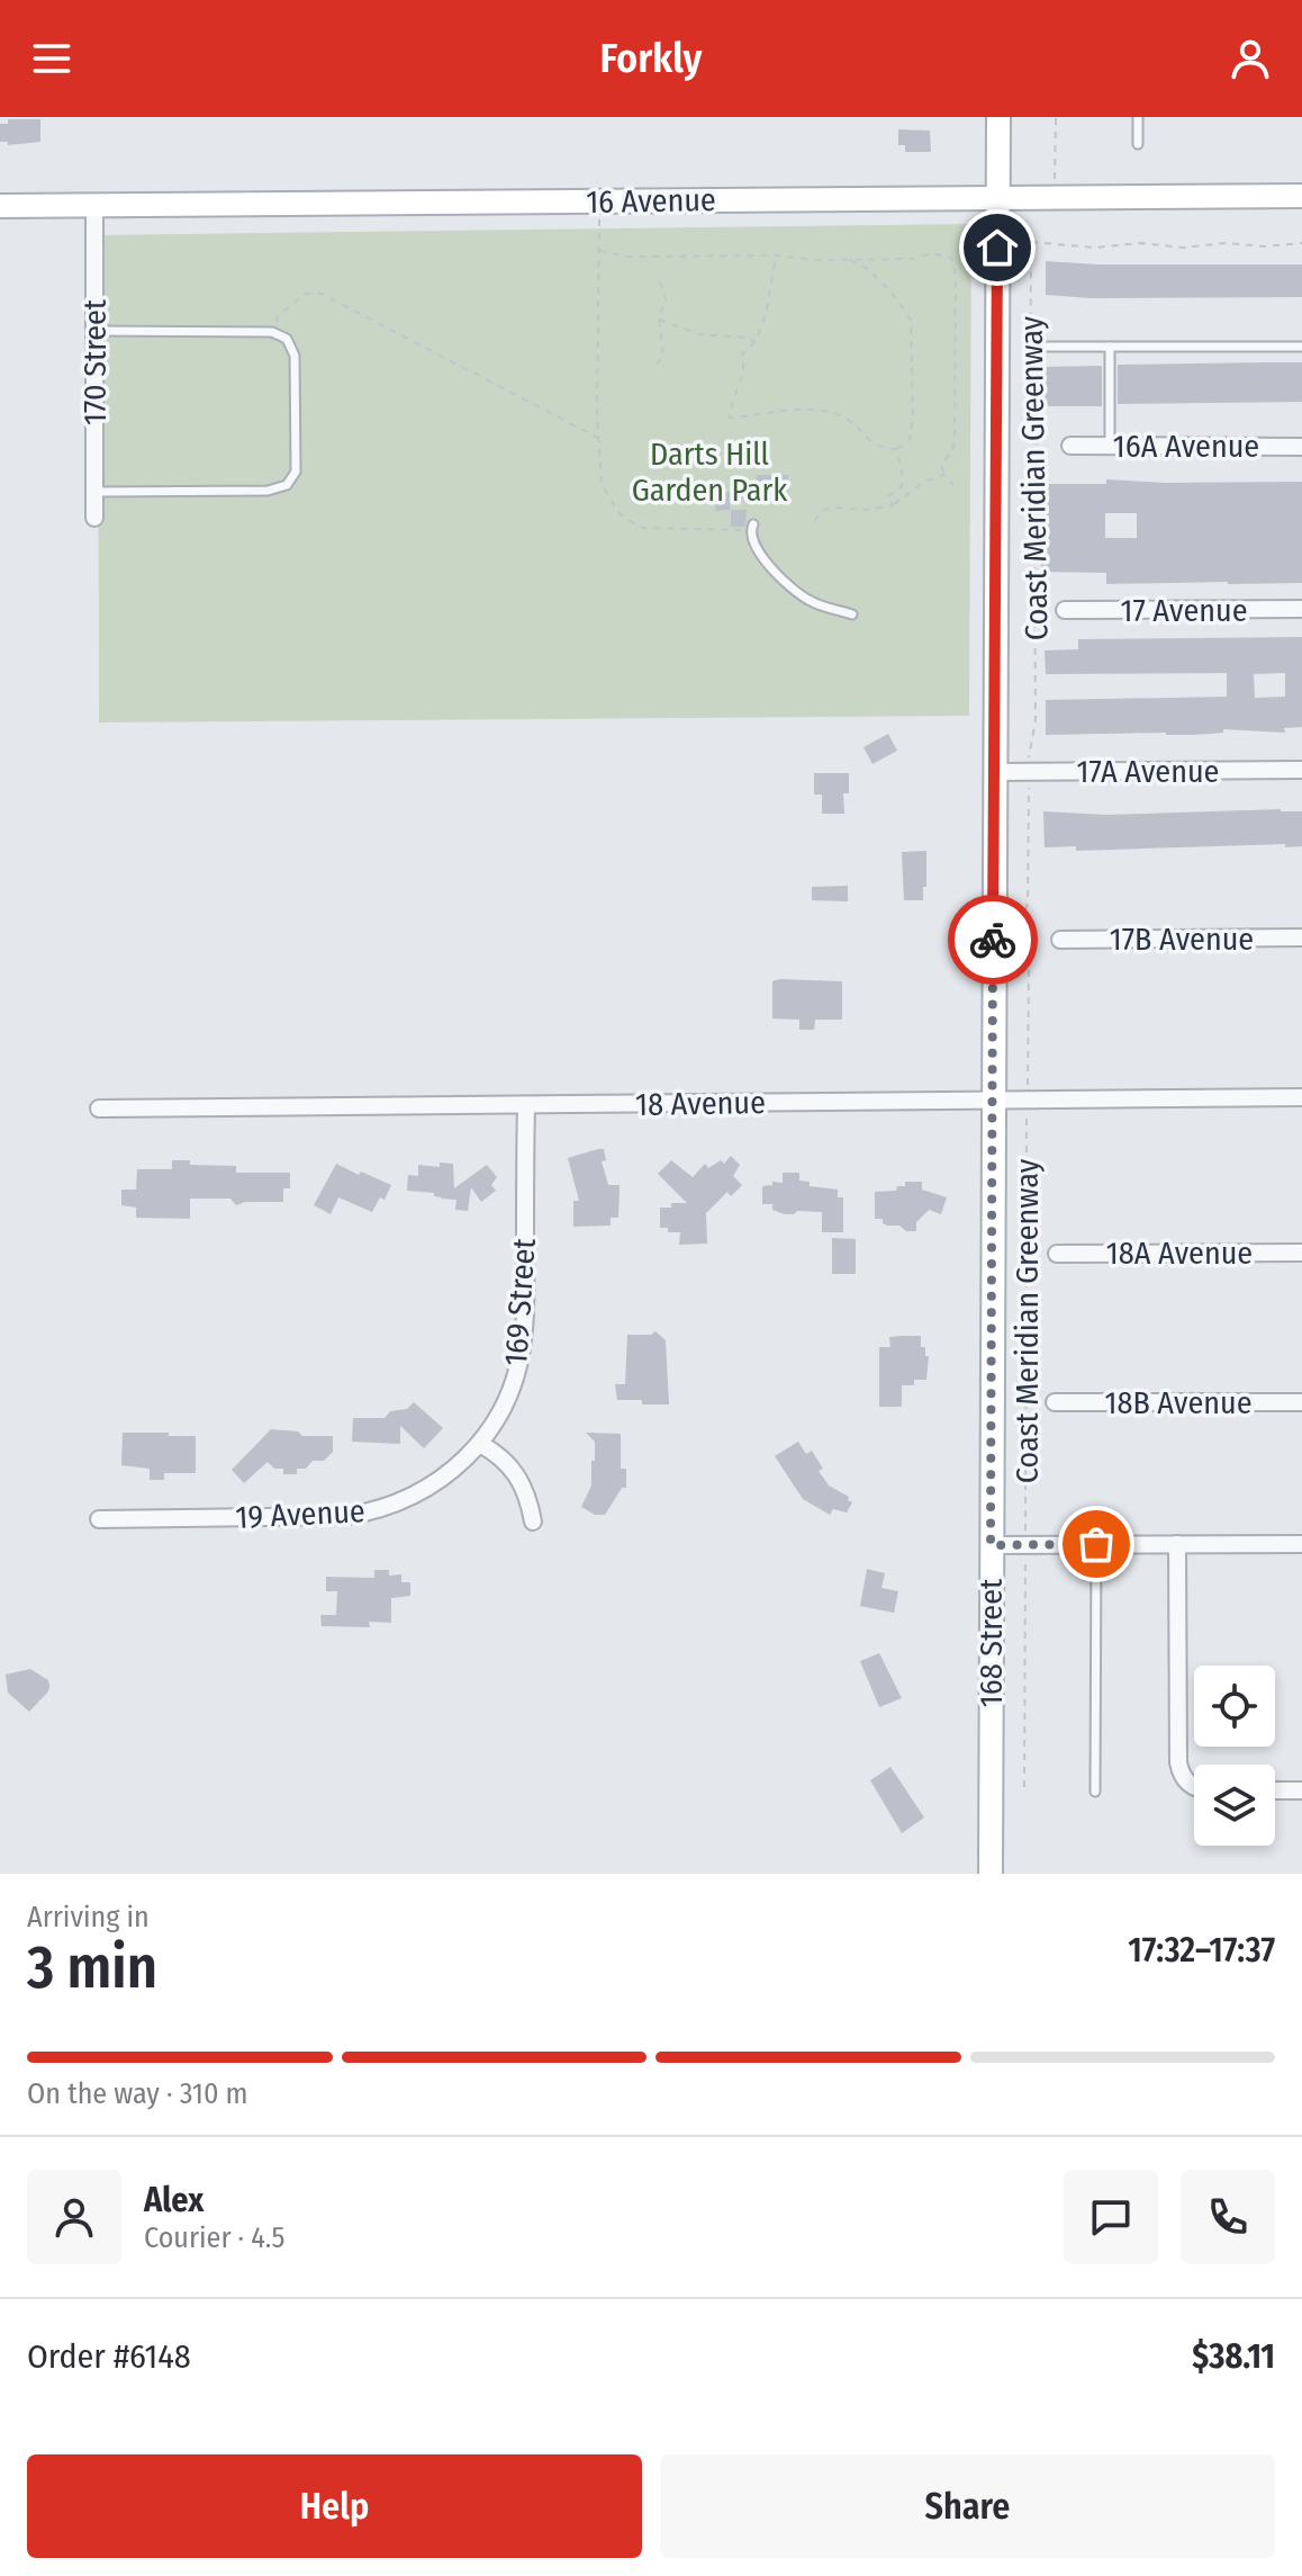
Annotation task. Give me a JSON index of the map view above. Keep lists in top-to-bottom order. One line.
{"streets":{"main road":["16 Avenue","168 Street"],"street":["170 Street","16A Avenue","17 Avenue","17A Avenue","17B Avenue","18 Avenue","18A Avenue","169 Street","18B Avenue","19 Avenue"],"path":["Coast Meridian Greenway"]},"crossings":[["16 Avenue","170 Street"],["16 Avenue","168 Street"],["17A Avenue","168 Street"],["18 Avenue","169 Street"],["18 Avenue","168 Street"],["169 Street","19 Avenue"]],"parks":["Darts Hill Garden Park"],"page":{"header":"Forkly","heading":["3 min","Arriving in","17:32–17:37"],"panel":["Alex","Courier · 4.5","Order #6148","$38.11"],"bar":"On the way · 310 m","buttons":["Help","Share"]}}
